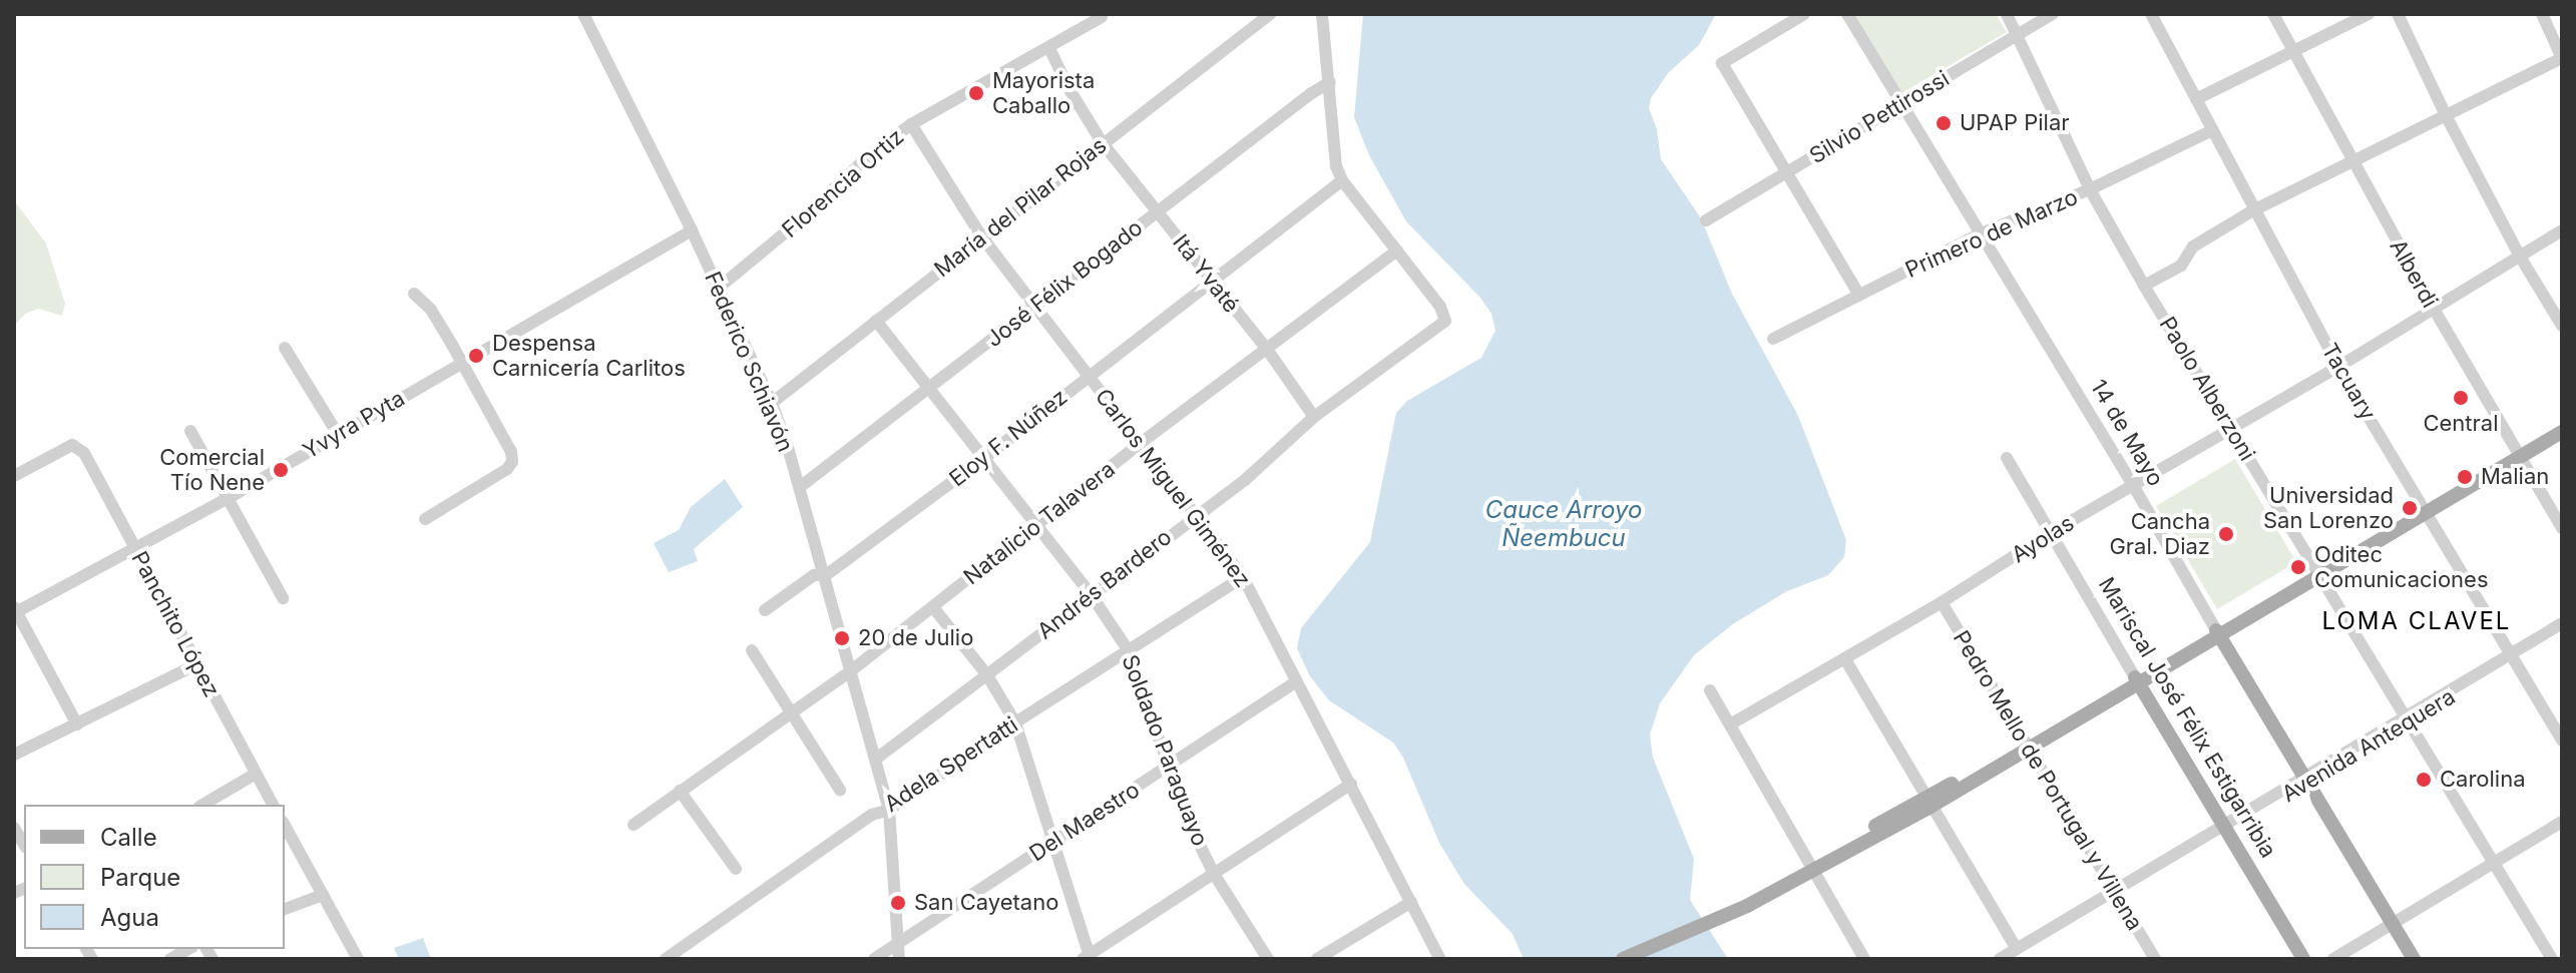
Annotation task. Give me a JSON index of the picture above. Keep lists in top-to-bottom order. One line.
{"streets":{"main road":["14 de Mayo","Mariscal José Félix Estigarribia"],"street":["Silvio Pettirossi","Florencia Ortiz","María del Pilar Rojas","Primero de Marzo","Itá Yvaté","Alberdi","José Félix Bogado","Federico Schiavón","Tacuary","Paolo Alberzoni","Yvyra Pyta","Eloy F. Núñez","Carlos Miguel Giménez","Natalicio Talavera","Ayolas","Andrés Bardero","Panchito López","Avenida Antequera","Soldado Paraguayo","Adela Spertatti","Pedro Mello de Portugal y Villena","Del Maestro"]},"crossings":[["Silvio Pettirossi","Paolo Alberzoni"],["Silvio Pettirossi","14 de Mayo"],["Florencia Ortiz","Itá Yvaté"],["Florencia Ortiz","Federico Schiavón"],["Florencia Ortiz","Carlos Miguel Giménez"],["María del Pilar Rojas","Itá Yvaté"],["María del Pilar Rojas","Federico Schiavón"],["María del Pilar Rojas","Carlos Miguel Giménez"],["María del Pilar Rojas","Soldado Paraguayo"],["Primero de Marzo","Tacuary"],["Primero de Marzo","Paolo Alberzoni"],["Primero de Marzo","14 de Mayo"],["Itá Yvaté","José Félix Bogado"],["Itá Yvaté","Eloy F. Núñez"],["Itá Yvaté","Natalicio Talavera"],["Itá Yvaté","Andrés Bardero"],["Alberdi","Ayolas"],["José Félix Bogado","Federico Schiavón"],["José Félix Bogado","Carlos Miguel Giménez"],["José Félix Bogado","Soldado Paraguayo"],["Federico Schiavón","Yvyra Pyta"],["Federico Schiavón","Eloy F. Núñez"],["Federico Schiavón","Natalicio Talavera"],["Federico Schiavón","Andrés Bardero"],["Federico Schiavón","Adela Spertatti"],["Federico Schiavón","Del Maestro"],["Tacuary","Ayolas"],["Tacuary","Avenida Antequera"],["Paolo Alberzoni","Ayolas"],["Paolo Alberzoni","Avenida Antequera"],["Yvyra Pyta","Panchito López"],["14 de Mayo","Ayolas"],["14 de Mayo","Avenida Antequera"],["Eloy F. Núñez","Carlos Miguel Giménez"],["Eloy F. Núñez","Soldado Paraguayo"],["Carlos Miguel Giménez","Natalicio Talavera"],["Carlos Miguel Giménez","Andrés Bardero"],["Carlos Miguel Giménez","Adela Spertatti"],["Carlos Miguel Giménez","Del Maestro"],["Natalicio Talavera","Andrés Bardero"],["Natalicio Talavera","Soldado Paraguayo"],["Ayolas","Mariscal José Félix Estigarribia"],["Ayolas","Pedro Mello de Portugal y Villena"],["Andrés Bardero","Soldado Paraguayo"],["Mariscal José Félix Estigarribia","Avenida Antequera"],["Avenida Antequera","Pedro Mello de Portugal y Villena"],["Soldado Paraguayo","Adela Spertatti"],["Soldado Paraguayo","Del Maestro"]],"districts":["LOMA CLAVEL"],"water":["Cauce Arroyo Ñeembucu"],"places":["Mayorista Caballo","UPAP Pilar","Despensa Carnicería Carlitos","Central","Comercial Tío Nene","Malian","Universidad San Lorenzo","Cancha Gral. Diaz","Oditec Comunicaciones","20 de Julio","Carolina","San Cayetano"],"legend":["Calle","Parque","Agua"]}
